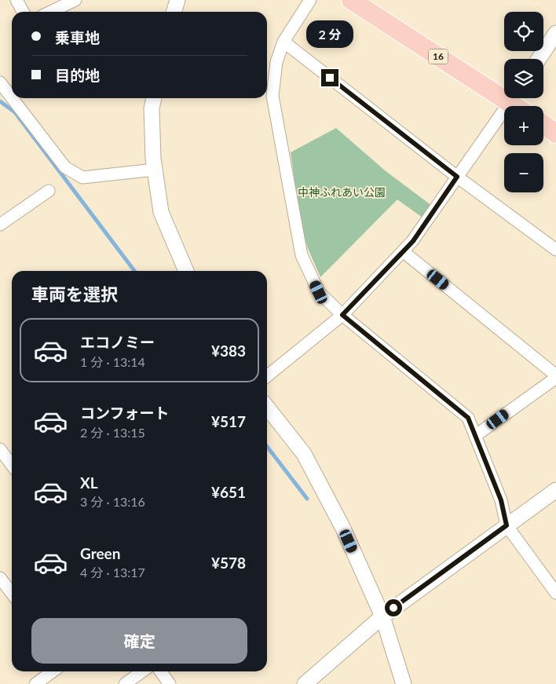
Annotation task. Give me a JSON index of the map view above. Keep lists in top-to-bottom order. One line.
{"streets":{"main road":["16"]},"parks":["中神ふれあい公園"],"page":{"map_buttons":["+","−"],"banner":["乗車地","目的地"],"bubble":"2 分","heading":"車両を選択","list":[{"name":"エコノミー","note":"1 分 · 13:14","value":"¥383"},{"name":"コンフォート","note":"2 分 · 13:15","value":"¥517"},{"name":"XL","note":"3 分 · 13:16","value":"¥651"},{"name":"Green","note":"4 分 · 13:17","value":"¥578"}],"buttons":"確定"}}
